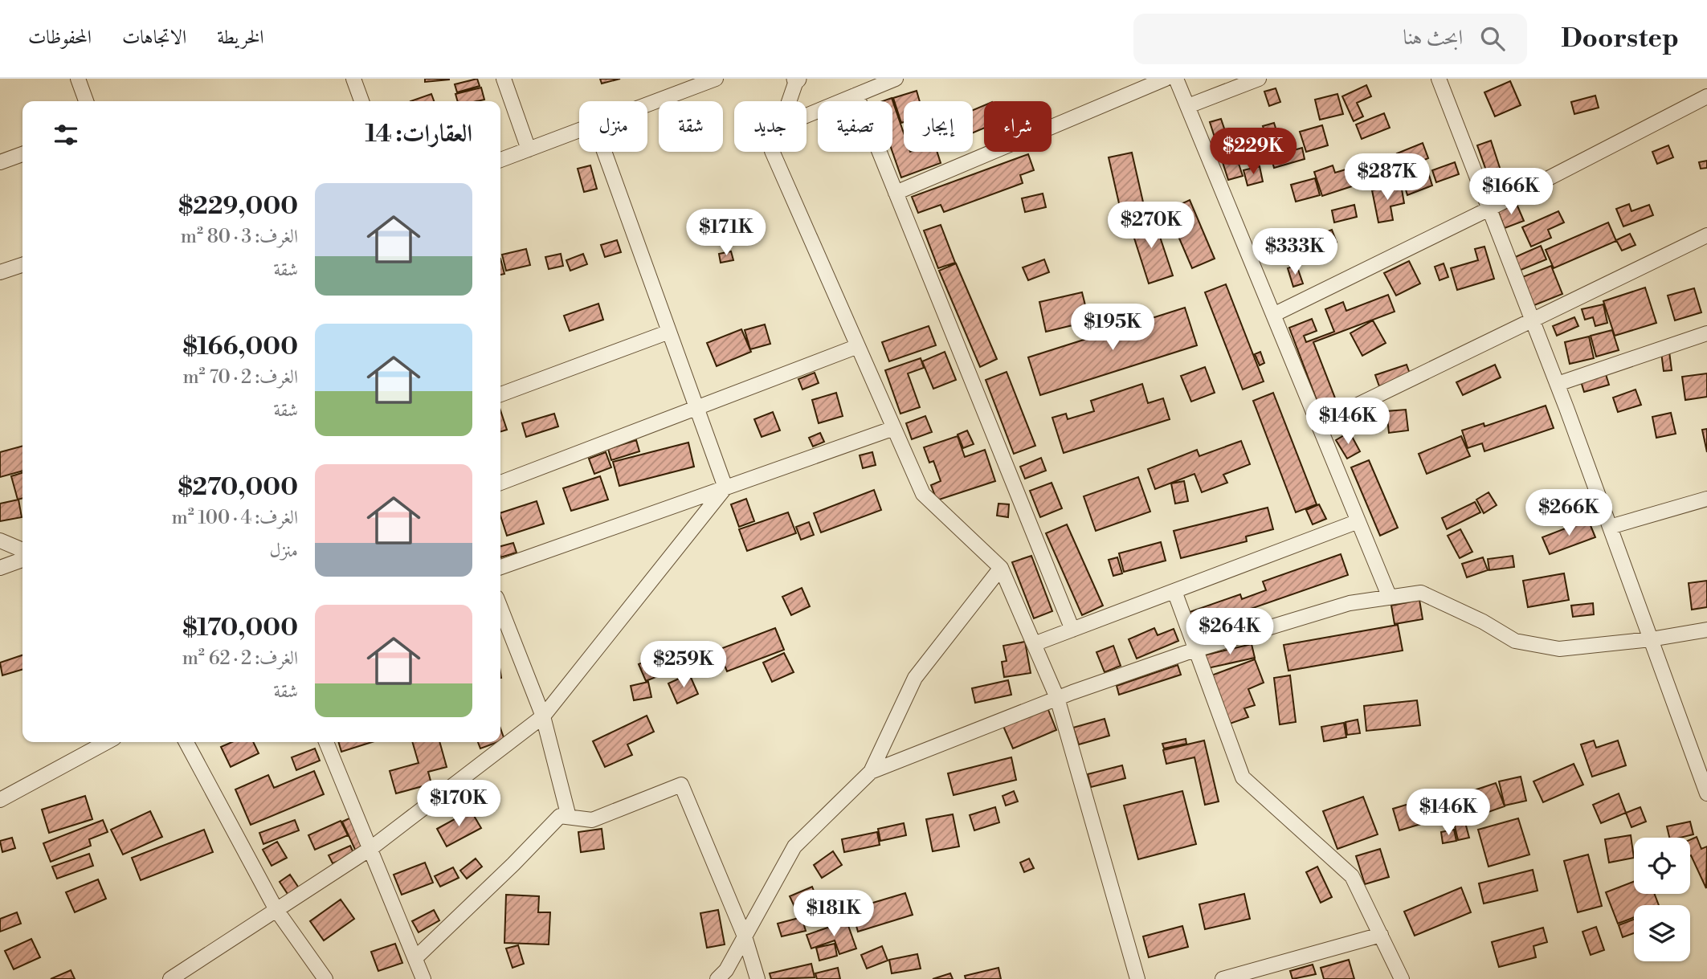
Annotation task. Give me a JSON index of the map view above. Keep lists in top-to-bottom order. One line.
{"page":{"header":"Doorstep","search":"ابحث هنا","nav":["الخريطة","الاتجاهات","المحفوظات"],"chip":["شراء","إيجار","تصفية","جديد","شقة","منزل"],"heading":"العقارات: 14","price":["$229K","$287K","$166K","$270K","$171K","$333K","$195K","$146K","$266K","$264K","$259K","$170K","$146K","$181K"],"list":[{"name":"$229,000","note":"الغرف: 3 · 80 m² · شقة"},{"name":"$166,000","note":"الغرف: 2 · 70 m² · شقة"},{"name":"$270,000","note":"الغرف: 4 · 100 m² · منزل"},{"name":"$170,000","note":"الغرف: 2 · 62 m² · شقة"}]}}
